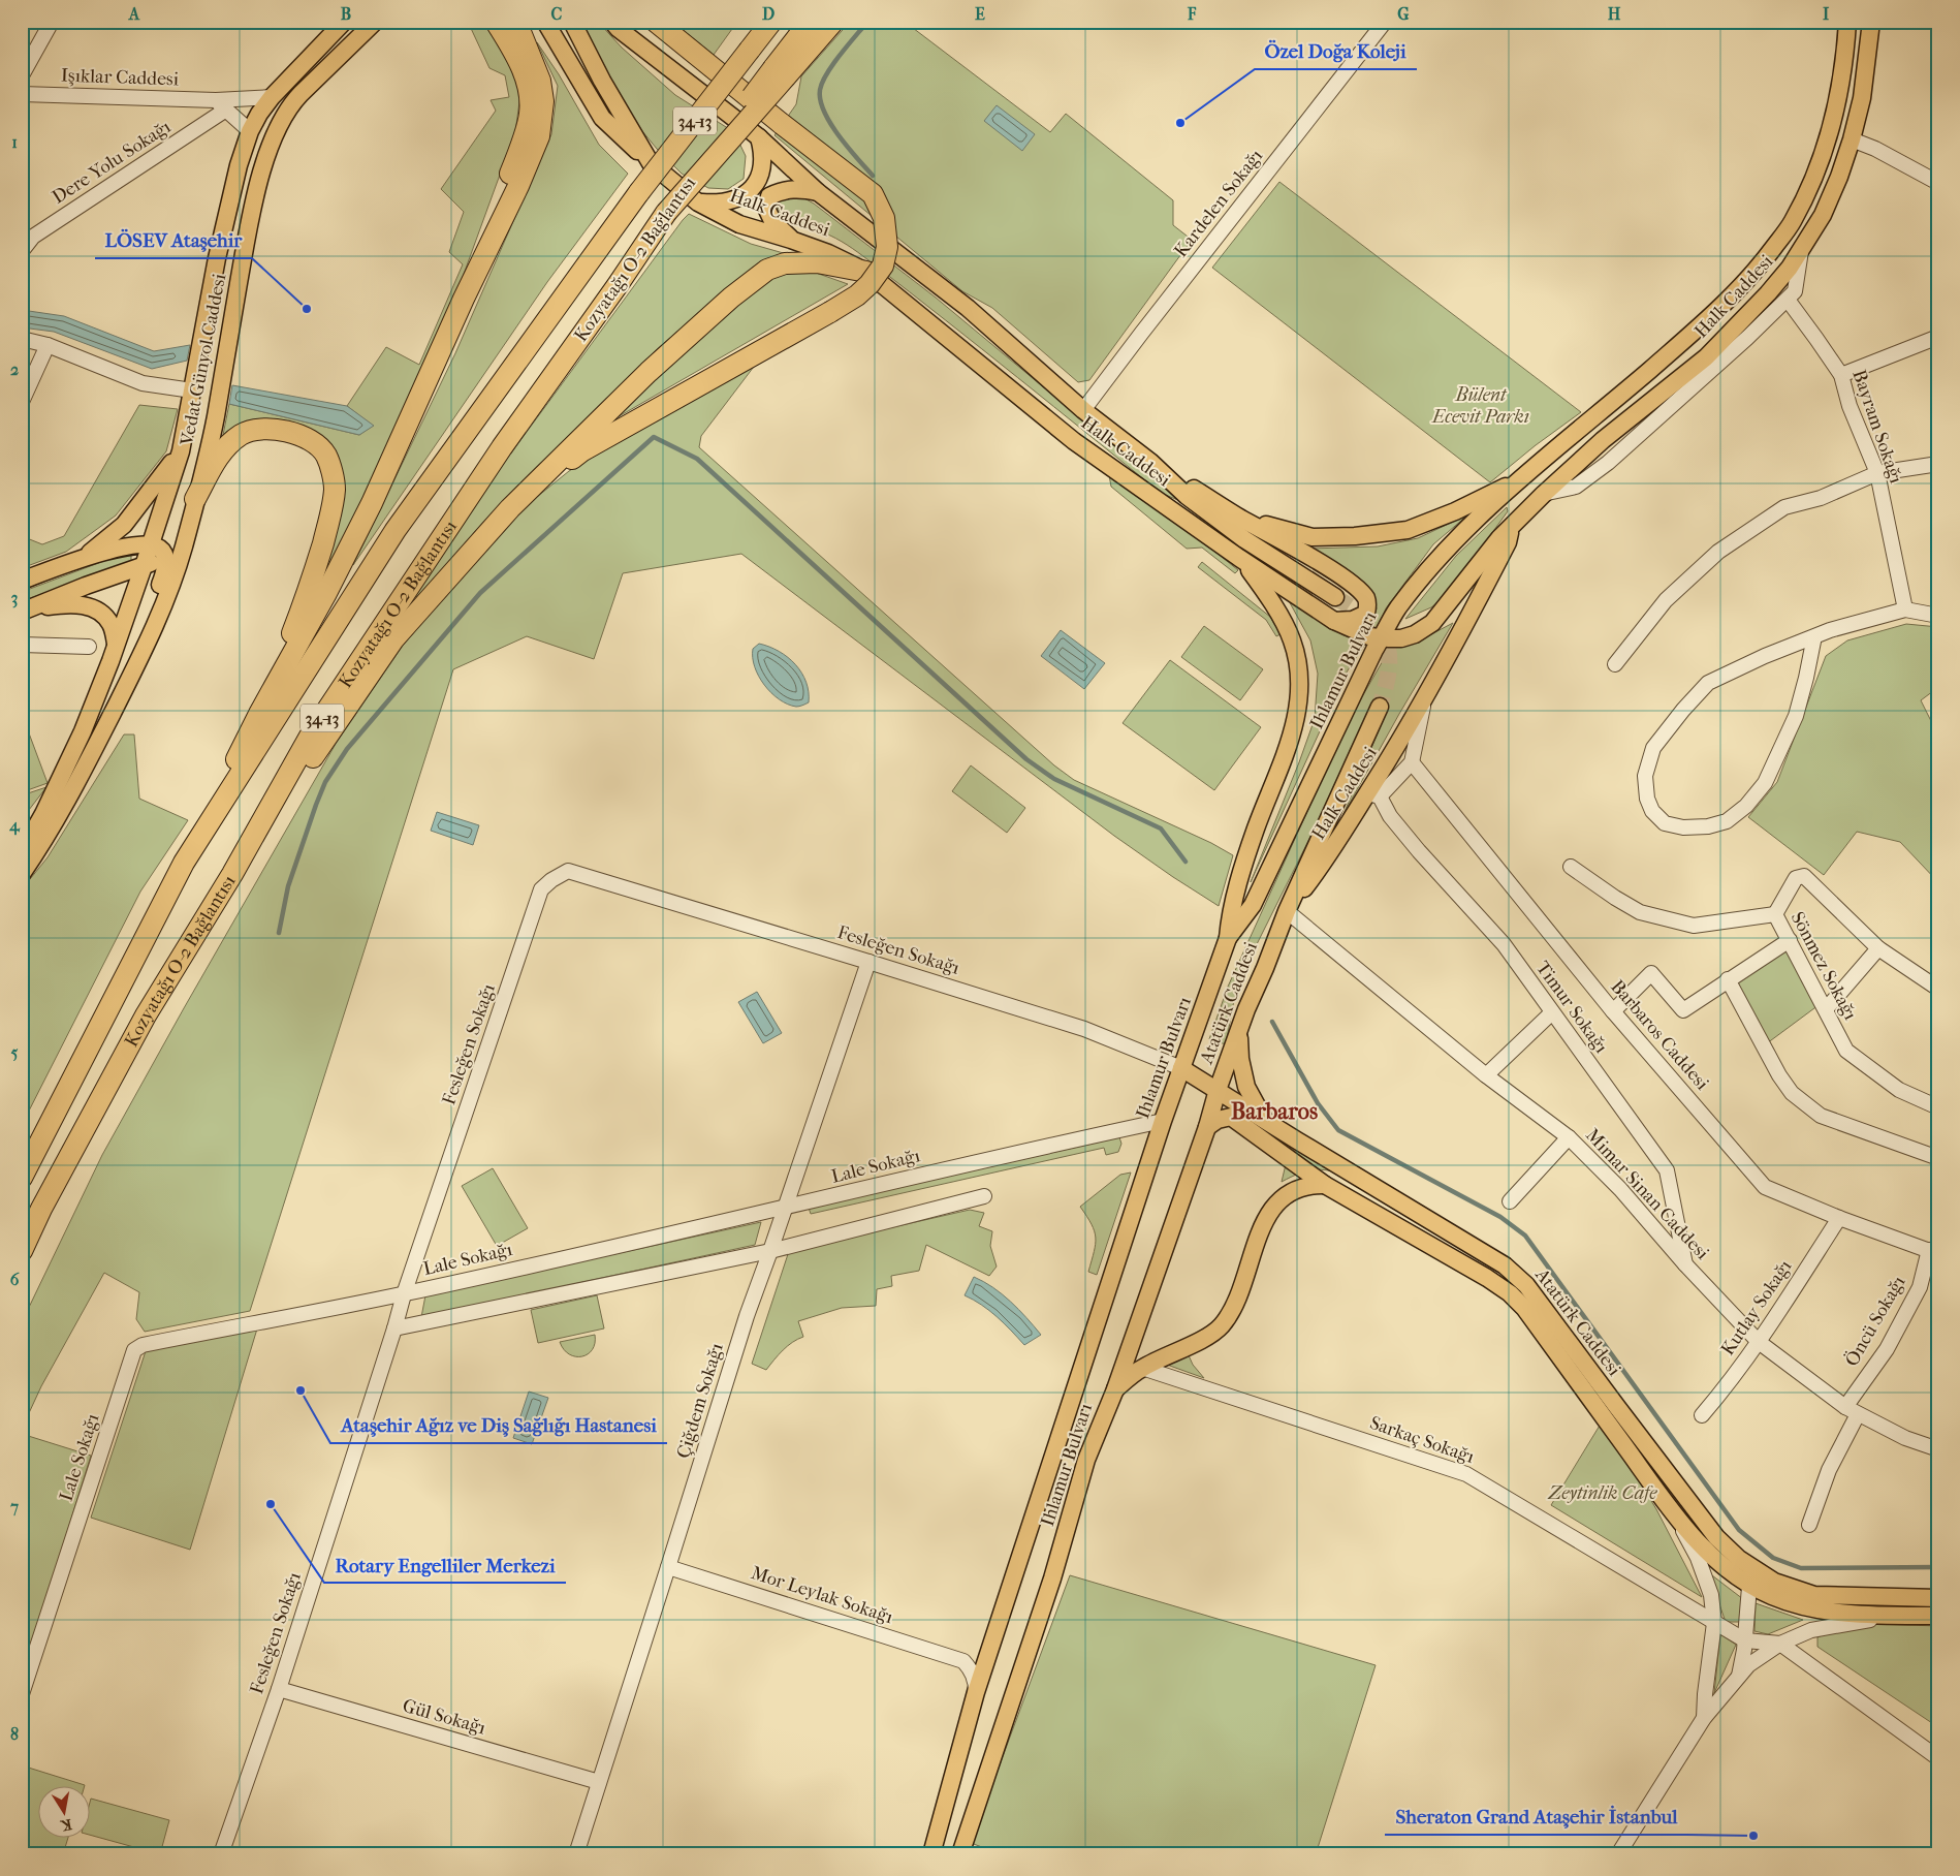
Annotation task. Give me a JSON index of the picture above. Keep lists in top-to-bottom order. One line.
{"streets":{"highway":["34-13","Kozyatağı O-2 Bağlantısı"],"main road":["Halk Caddesi","Vedat Günyol Caddesi","Ihlamur Bulvarı","Atatürk Caddesi"],"street":["Işıklar Caddesi","Dere Yolu Sokağı","Kardelen Sokağı","Bayram Sokağı","Fesleğen Sokağı","Sönmez Sokağı","Timur Sokağı","Barbaros Caddesi","Lale Sokağı","Mimar Sinan Caddesi","Kutlay Sokağı","Öncü Sokağı","Çiğdem Sokağı","Sarkaç Sokağı","Mor Leylak Sokağı","Gül Sokağı"]},"crossings":[["Işıklar Caddesi","Dere Yolu Sokağı"],["Işıklar Caddesi","Vedat Günyol Caddesi"],["Halk Caddesi","Ihlamur Bulvarı"],["Halk Caddesi","Atatürk Caddesi"],["Halk Caddesi","Timur Sokağı"],["Halk Caddesi","Mimar Sinan Caddesi"],["Ihlamur Bulvarı","Fesleğen Sokağı"],["Ihlamur Bulvarı","Atatürk Caddesi"],["Ihlamur Bulvarı","Lale Sokağı"],["Ihlamur Bulvarı","Mor Leylak Sokağı"],["Fesleğen Sokağı","Lale Sokağı"],["Fesleğen Sokağı","Çiğdem Sokağı"],["Fesleğen Sokağı","Gül Sokağı"],["Atatürk Caddesi","Mimar Sinan Caddesi"],["Timur Sokağı","Mimar Sinan Caddesi"],["Barbaros Caddesi","Kutlay Sokağı"],["Barbaros Caddesi","Öncü Sokağı"],["Lale Sokağı","Çiğdem Sokağı"],["Mimar Sinan Caddesi","Kutlay Sokağı"],["Mimar Sinan Caddesi","Öncü Sokağı"],["Çiğdem Sokağı","Mor Leylak Sokağı"],["Çiğdem Sokağı","Gül Sokağı"]],"districts":["Barbaros"],"parks":["Bülent Ecevit Parkı","Zeytinlik Cafe"],"places":["Özel Doğa Koleji","LÖSEV Ataşehir","Ataşehir Ağız ve Diş Sağlığı Hastanesi","Rotary Engelliler Merkezi","Sheraton Grand Ataşehir İstanbul"],"north":"bottom","grid":{"columns":["A","B","C","D","E","F","G","H","I"],"rows":["1","2","3","4","5","6","7","8"]}}
